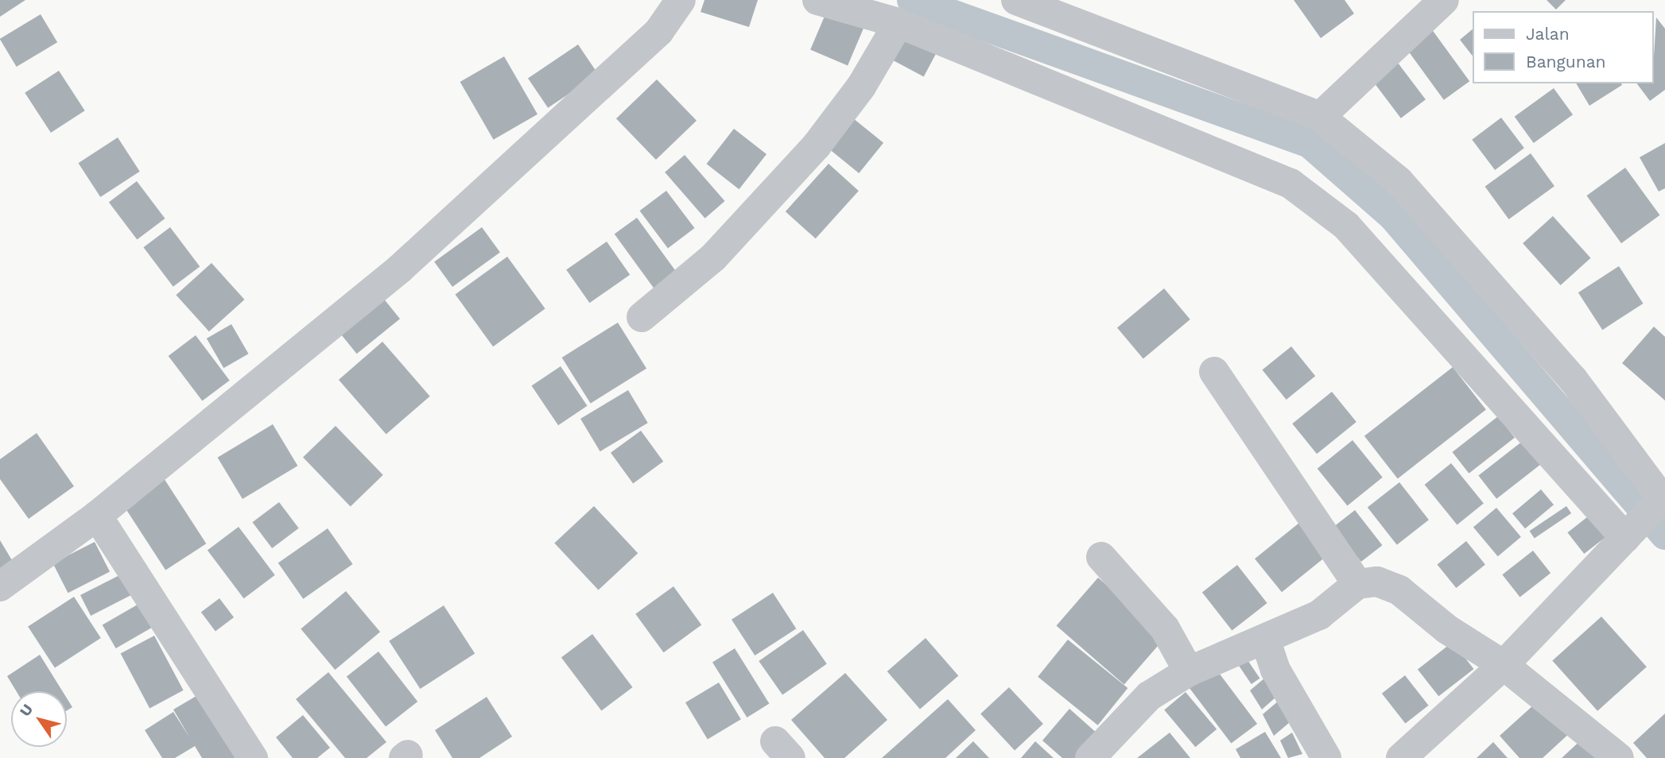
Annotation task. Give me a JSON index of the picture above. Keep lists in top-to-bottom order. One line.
{"legend":["Jalan","Bangunan"],"north":"top left"}
